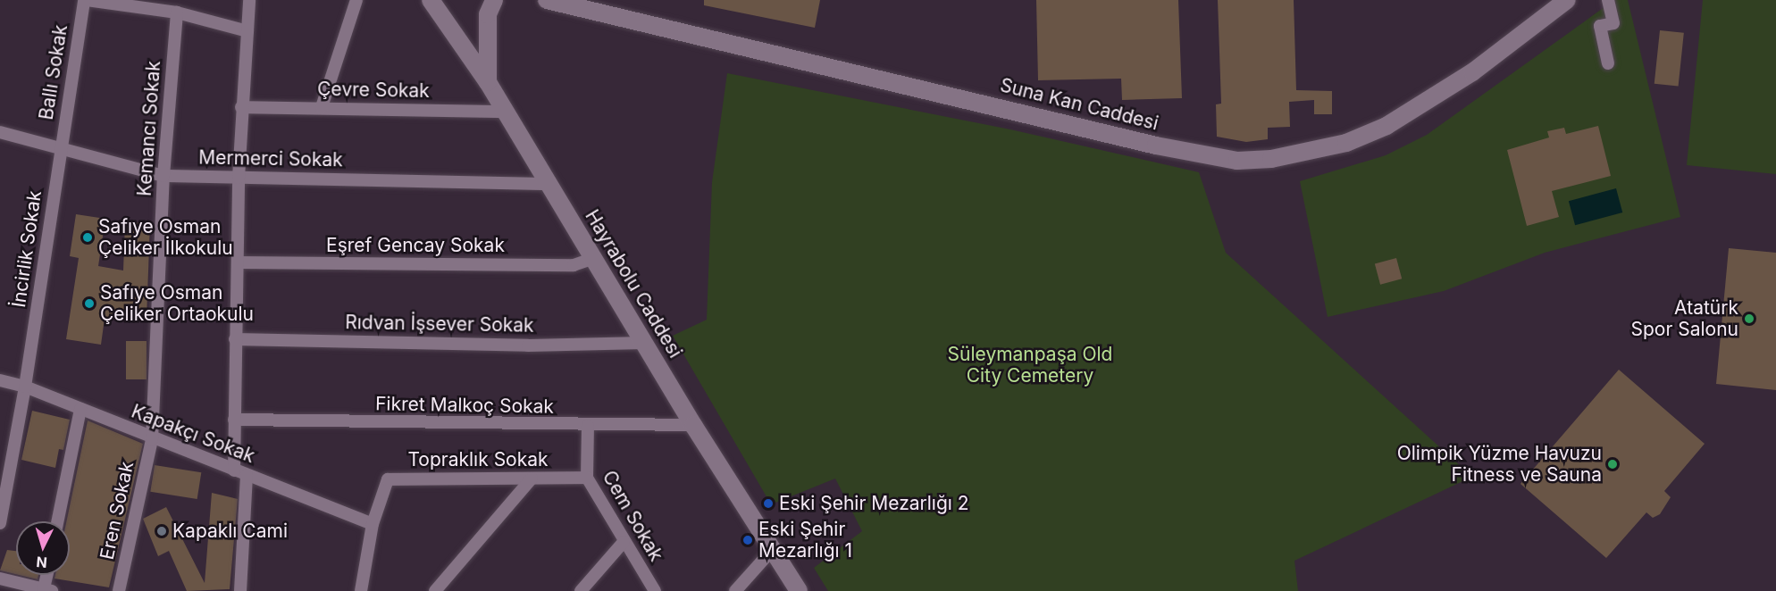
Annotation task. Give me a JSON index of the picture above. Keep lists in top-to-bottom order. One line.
{"streets":{"street":["Ballı Sokak","Çevre Sokak","Suna Kan Caddesi","Kemancı Sokak","Mermerci Sokak","Eşref Gencay Sokak","İncirlik Sokak","Hayrabolu Caddesi","Rıdvan İşsever Sokak","Fikret Malkoç Sokak","Kapakçı Sokak","Topraklık Sokak","Eren Sokak","Cem Sokak"]},"crossings":[["Ballı Sokak","Mermerci Sokak"],["Ballı Sokak","İncirlik Sokak"],["Çevre Sokak","Hayrabolu Caddesi"],["Kemancı Sokak","Mermerci Sokak"],["Kemancı Sokak","Kapakçı Sokak"],["Kemancı Sokak","Eren Sokak"],["Mermerci Sokak","İncirlik Sokak"],["Mermerci Sokak","Hayrabolu Caddesi"],["Eşref Gencay Sokak","Hayrabolu Caddesi"],["İncirlik Sokak","Kapakçı Sokak"],["Hayrabolu Caddesi","Rıdvan İşsever Sokak"],["Hayrabolu Caddesi","Fikret Malkoç Sokak"],["Fikret Malkoç Sokak","Cem Sokak"],["Kapakçı Sokak","Topraklık Sokak"],["Kapakçı Sokak","Eren Sokak"],["Topraklık Sokak","Cem Sokak"]],"parks":["Süleymanpaşa Old City Cemetery"],"places":["Safıye Osman Çeliker İlkokulu","Safıye Osman Çeliker Ortaokulu","Atatürk Spor Salonu","Olimpik Yüzme Havuzu Fitness ve Sauna","Eski Şehir Mezarlığı 2","Kapaklı Cami","Eski Şehir Mezarlığı 1"],"north":"bottom"}
